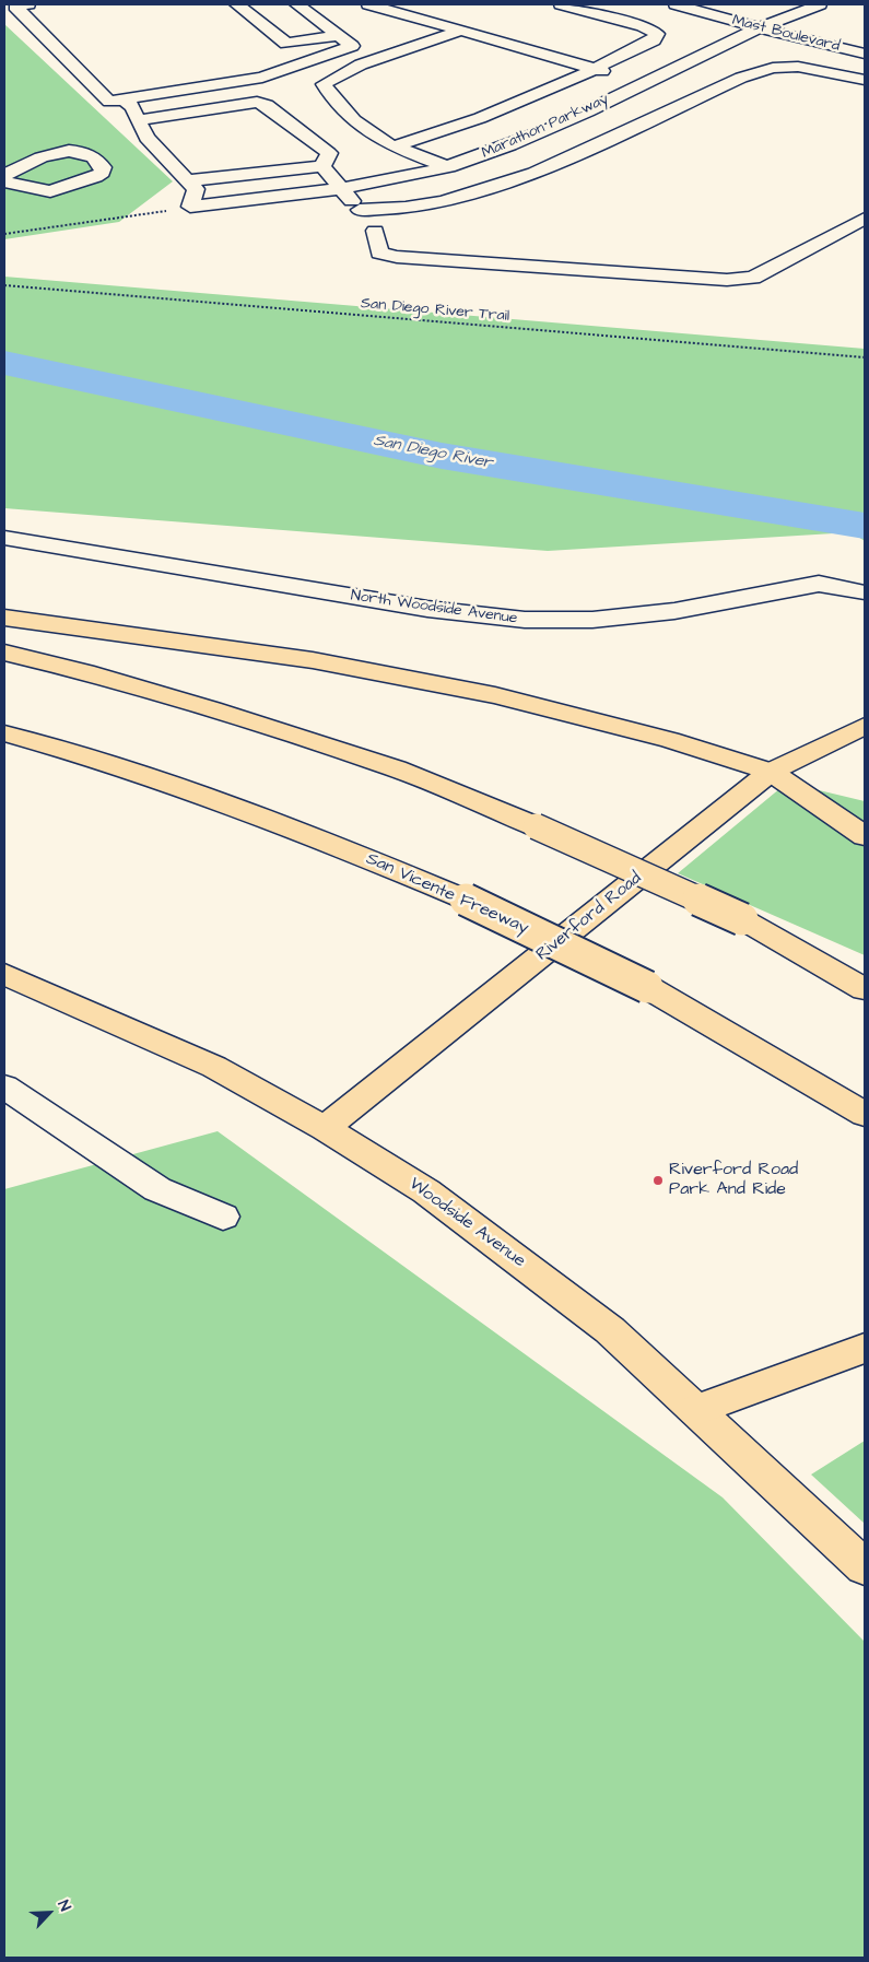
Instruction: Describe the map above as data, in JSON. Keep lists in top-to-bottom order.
{
  "streets": {
    "main road": ["San Vicente Freeway", "Riverford Road", "Woodside Avenue"],
    "street": ["Mast Boulevard", "Marathon Parkway", "North Woodside Avenue"],
    "path": ["San Diego River Trail"]
  },
  "crossings": [
    ["Mast Boulevard", "Marathon Parkway"],
    ["Riverford Road", "Woodside Avenue"]
  ],
  "water": ["San Diego River"],
  "places": ["Riverford Road Park And Ride"],
  "north": "top right"
}
